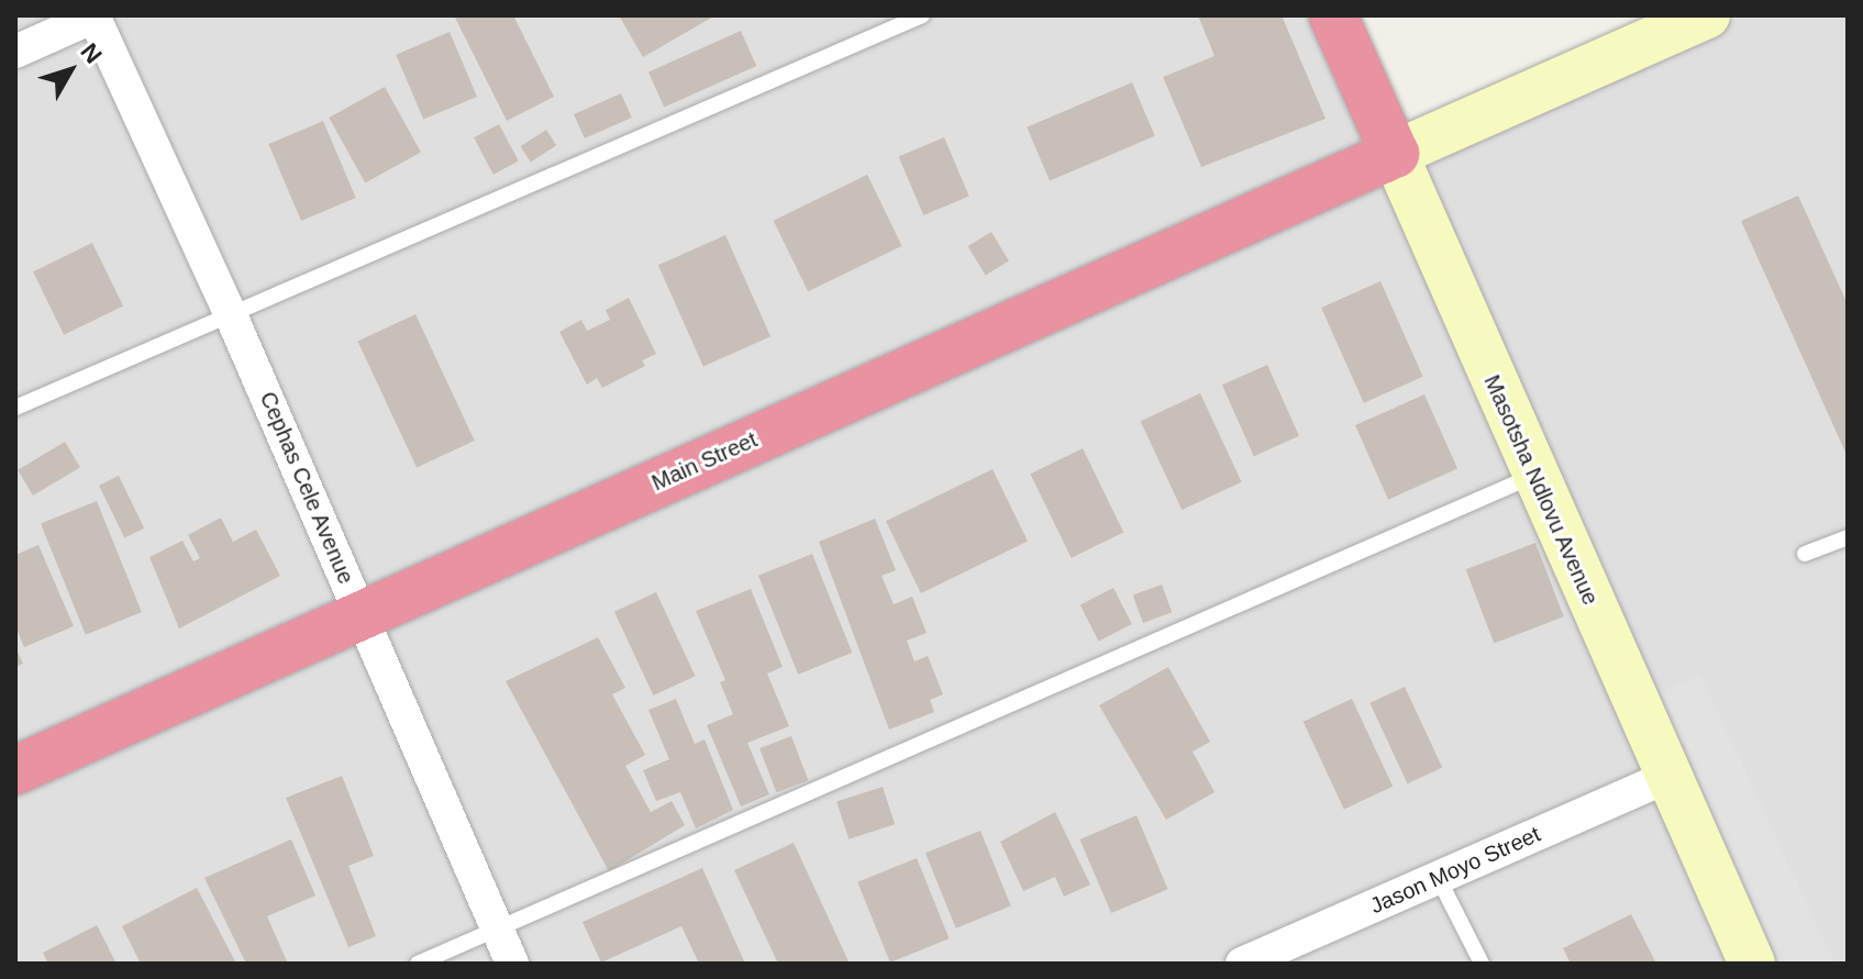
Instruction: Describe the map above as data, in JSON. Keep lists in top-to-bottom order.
{
  "streets": {
    "highway": ["Main Street", "Masotsha Ndlovu Avenue"],
    "street": ["Cephas Cele Avenue", "Jason Moyo Street"]
  },
  "crossings": [
    ["Main Street", "Cephas Cele Avenue"],
    ["Main Street", "Masotsha Ndlovu Avenue"],
    ["Masotsha Ndlovu Avenue", "Jason Moyo Street"]
  ],
  "north": "top right"
}
